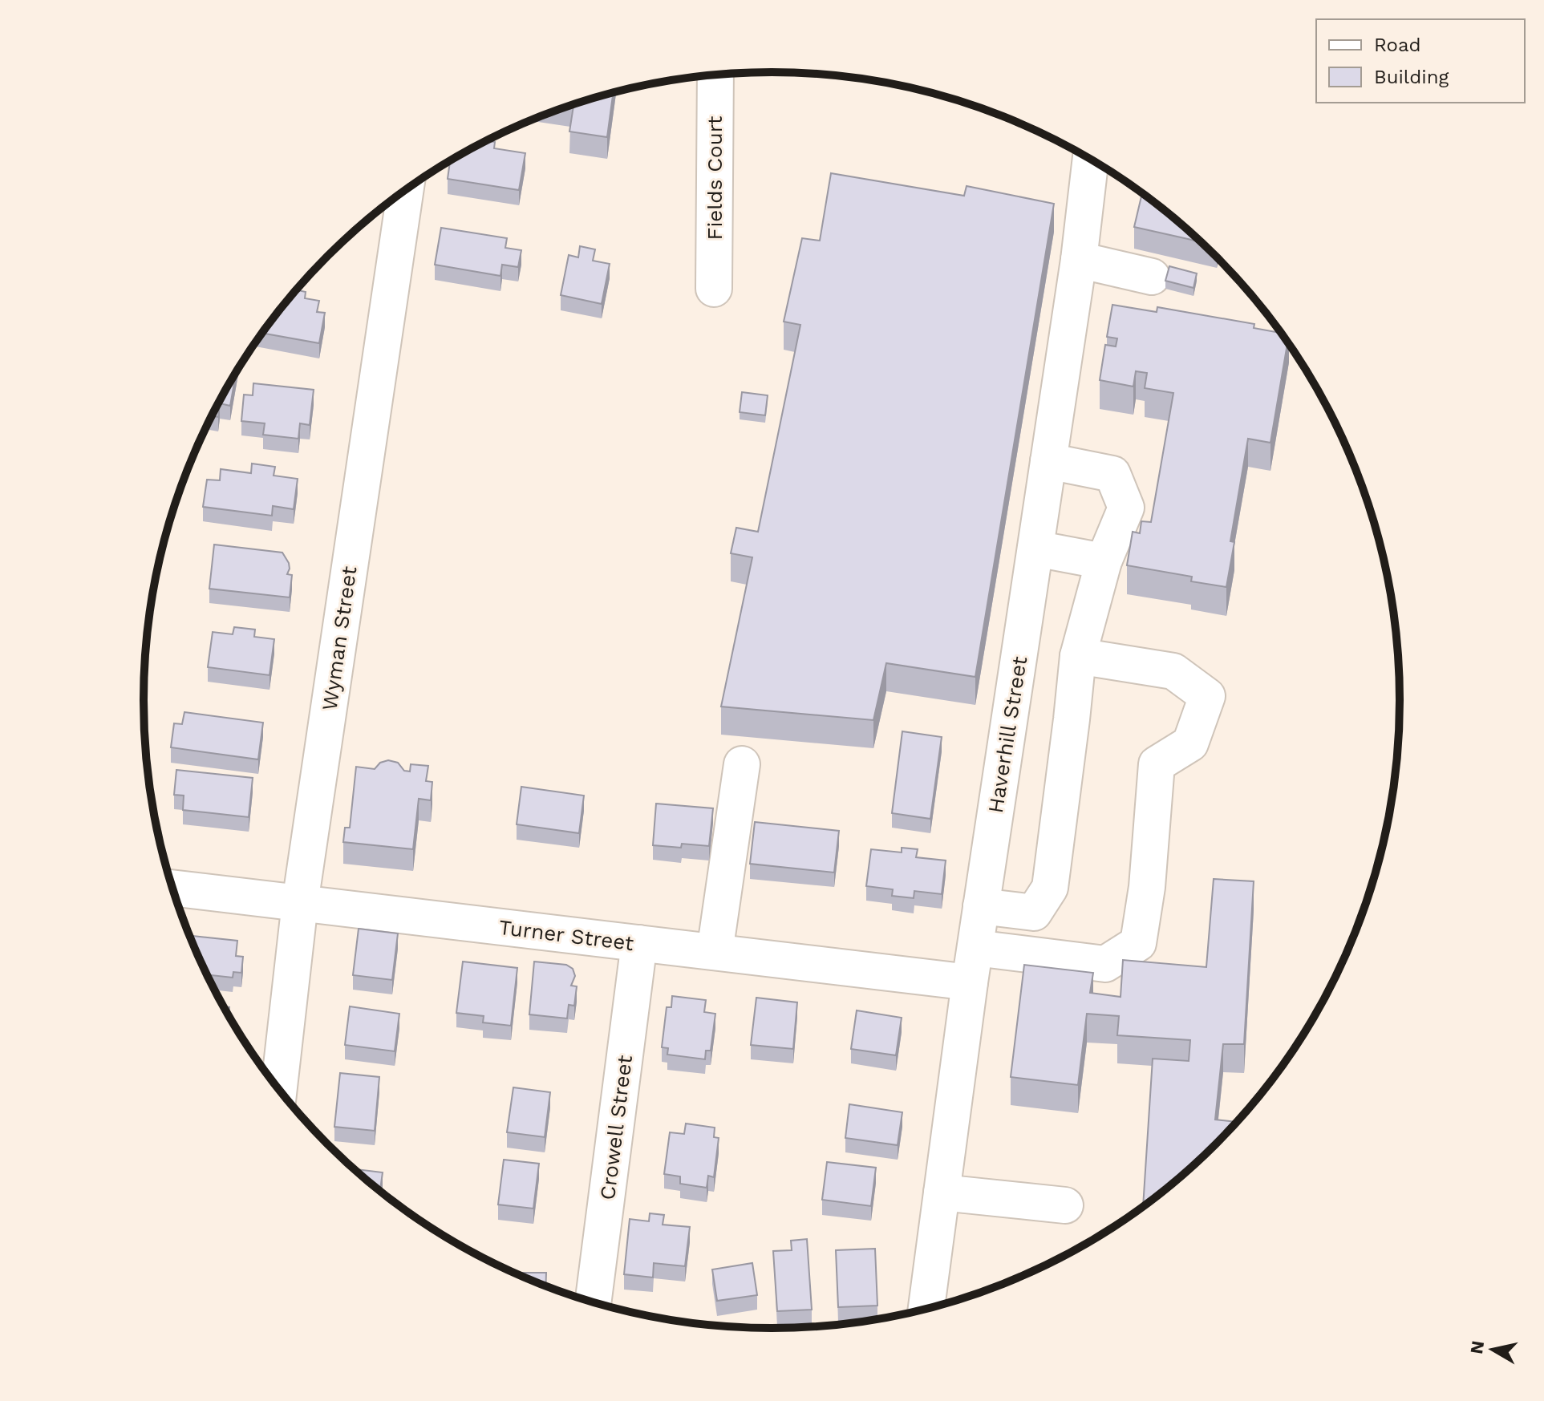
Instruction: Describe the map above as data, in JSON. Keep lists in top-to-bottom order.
{
  "streets": {
    "street": [
      "Fields Court",
      "Wyman Street",
      "Haverhill Street",
      "Turner Street",
      "Crowell Street"
    ]
  },
  "crossings": [
    ["Wyman Street", "Turner Street"],
    ["Haverhill Street", "Turner Street"],
    ["Turner Street", "Crowell Street"]
  ],
  "legend": ["Road", "Building"],
  "north": "left"
}
